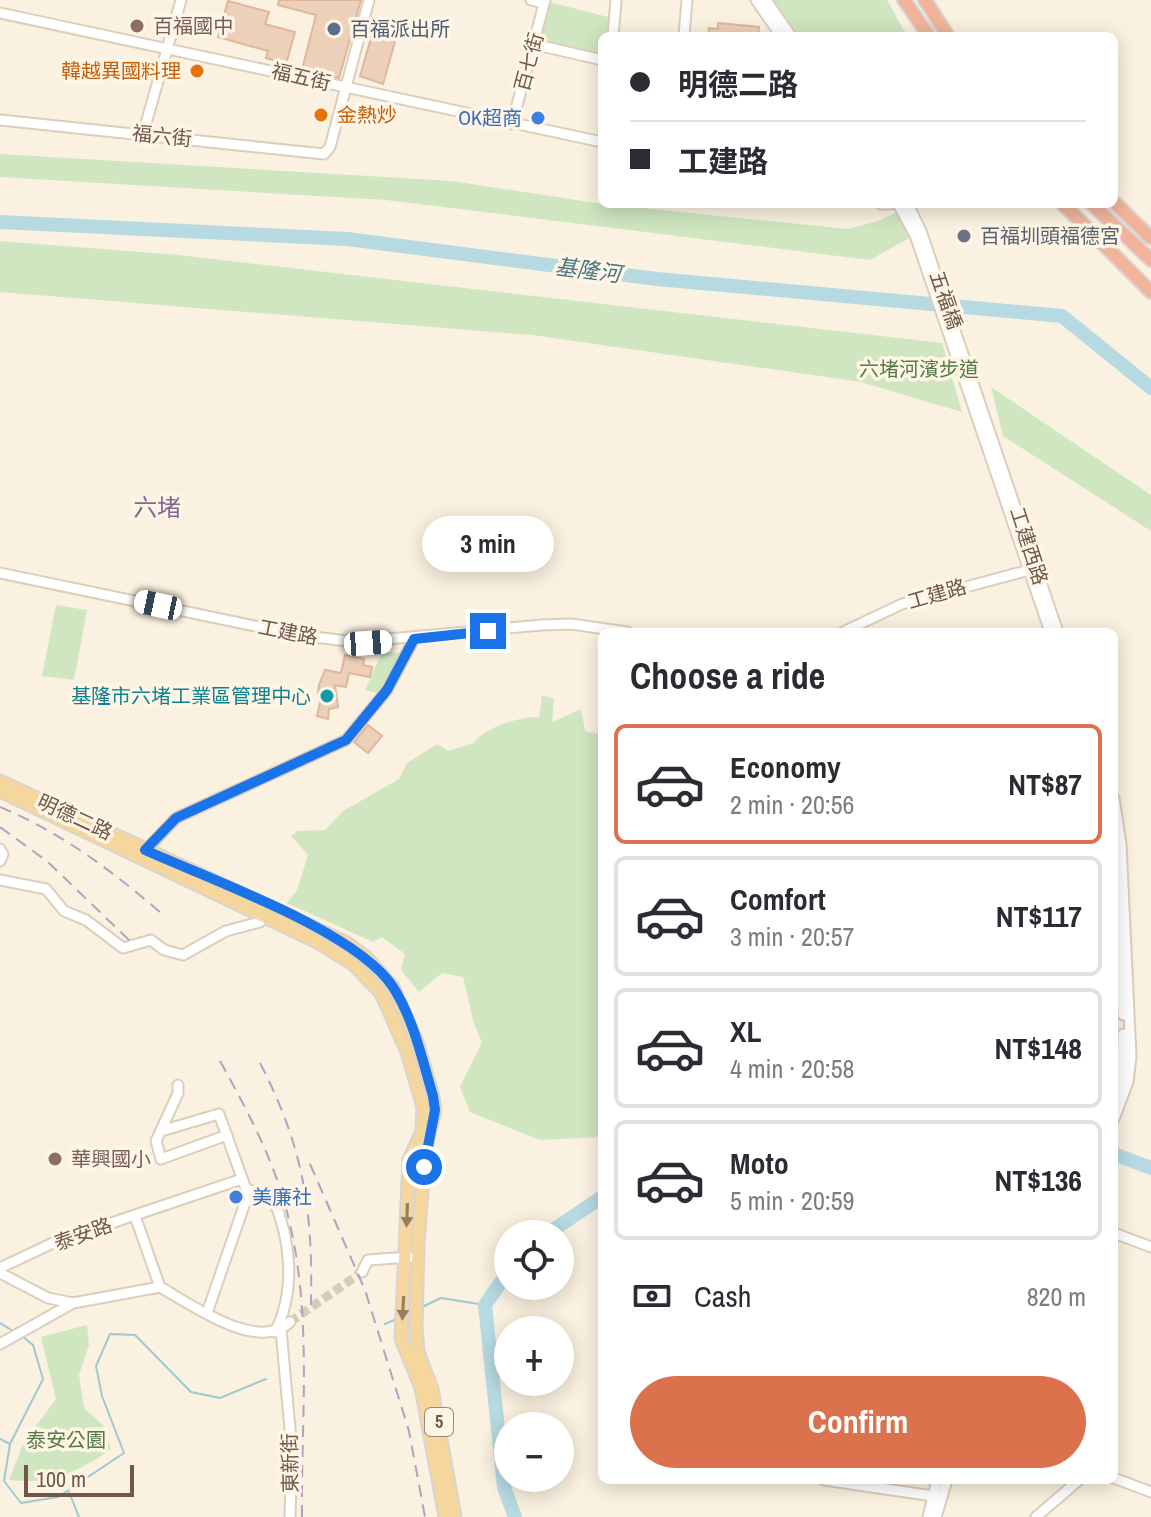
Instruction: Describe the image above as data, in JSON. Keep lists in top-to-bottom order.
{
  "streets": {
    "main road": ["明德二路", "5"],
    "street": [
      "百七街",
      "福五街",
      "福六街",
      "五福橋",
      "工建西路",
      "工建路",
      "泰安路",
      "東新街"
    ]
  },
  "crossings": [
    ["百七街", "福五街"],
    ["福五街", "福六街"],
    ["五福橋", "工建西路"],
    ["工建西路", "工建路"]
  ],
  "districts": ["六堵"],
  "water": ["基隆河"],
  "parks": ["六堵河濱步道", "泰安公園"],
  "places": [
    "百福國中",
    "百福派出所",
    "韓越異國料理",
    "金熱炒",
    "OK超商",
    "百福圳頭福德宮",
    "基隆市六堵工業區管理中心",
    "華興國小",
    "美廉社"
  ],
  "scale_bar": "100 m",
  "page": {
    "banner": ["明德二路", "工建路"],
    "bubble": "3 min",
    "heading": "Choose a ride",
    "list": [
      {
        "name": "Economy",
        "note": "2 min · 20:56",
        "value": "NT$87"
      },
      {
        "name": "Comfort",
        "note": "3 min · 20:57",
        "value": "NT$117"
      },
      {
        "name": "XL",
        "note": "4 min · 20:58",
        "value": "NT$148"
      },
      {
        "name": "Moto",
        "note": "5 min · 20:59",
        "value": "NT$136"
      }
    ],
    "map_buttons": ["+", "−"],
    "pay": ["Cash", "820 m"],
    "buttons": "Confirm",
    "scale": "100 m"
  }
}
